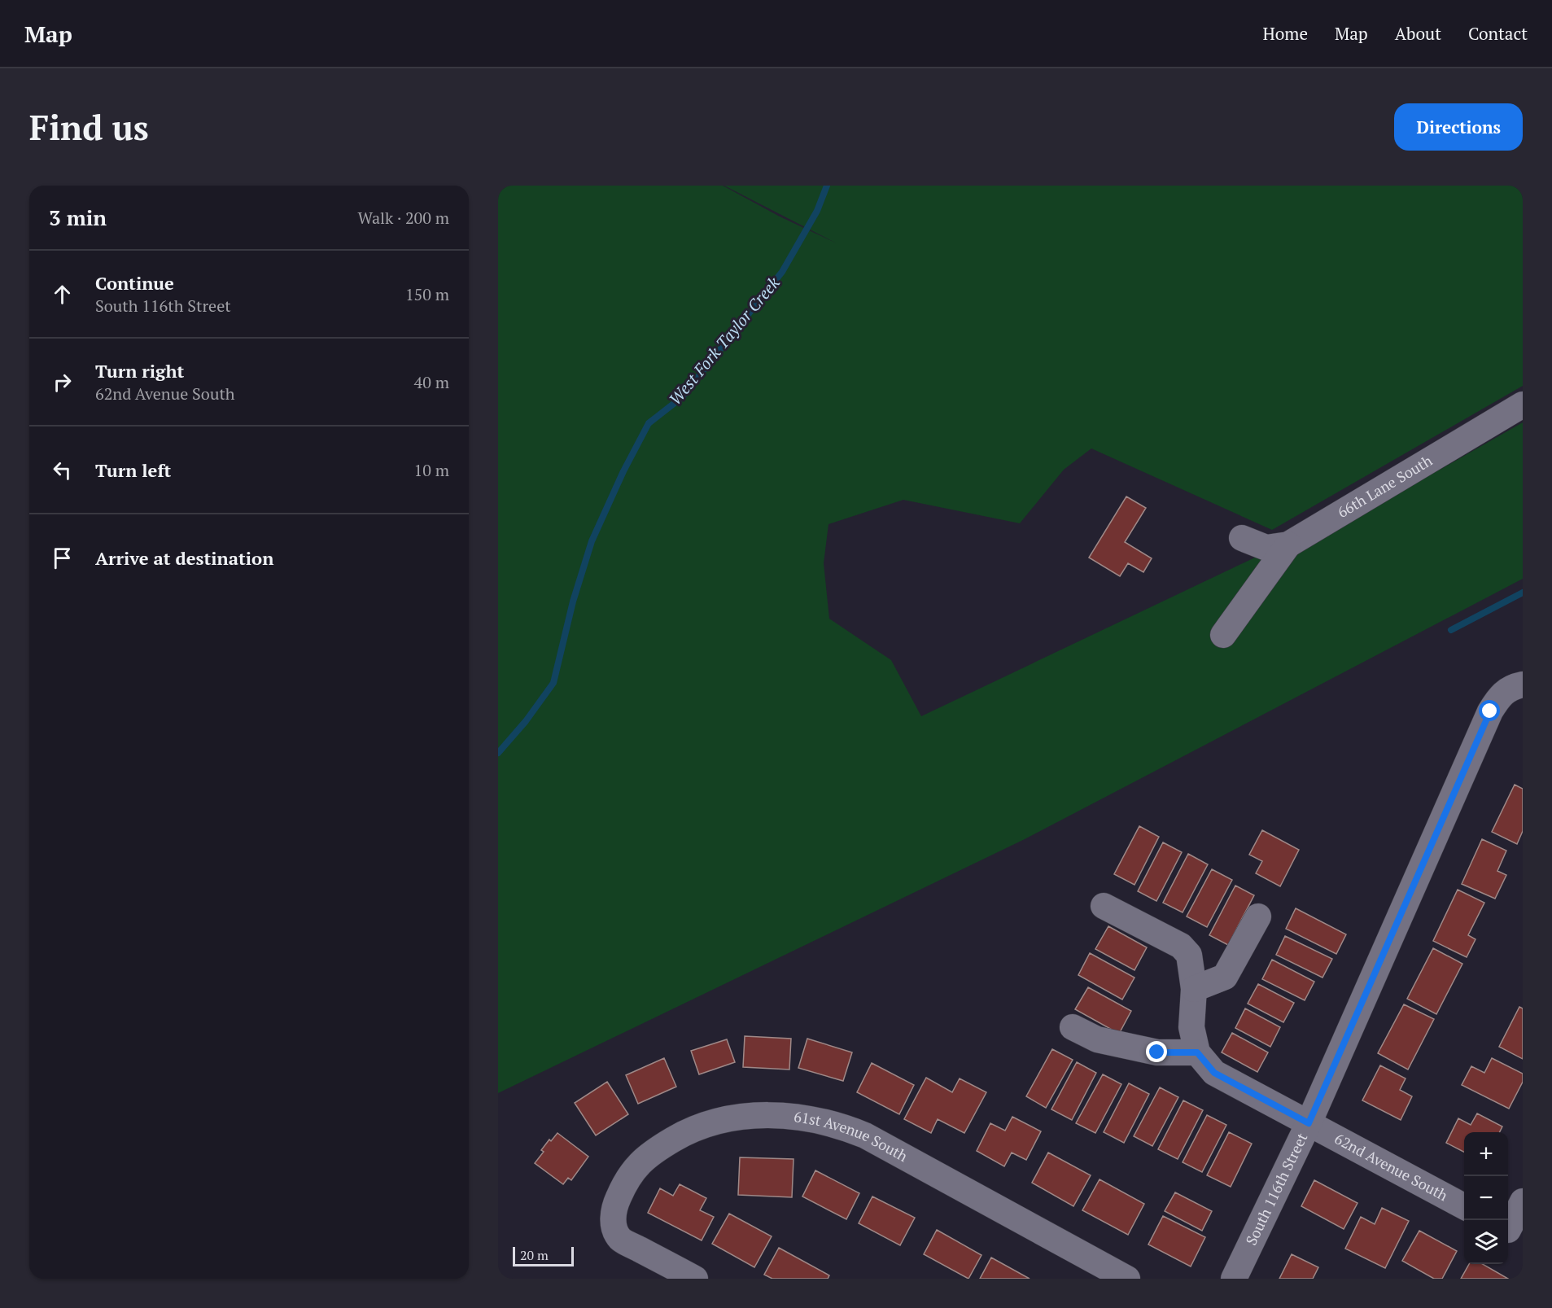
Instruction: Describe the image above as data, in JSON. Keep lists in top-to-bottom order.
{
  "streets": {
    "street": [
      "66th Lane South",
      "61st Avenue South",
      "62nd Avenue South",
      "South 116th Street"
    ]
  },
  "crossings": [
    ["62nd Avenue South", "South 116th Street"]
  ],
  "water": ["West Fork Taylor Creek"],
  "scale_bar": "20 m",
  "page": {
    "header": "Map",
    "nav": [
      "Home",
      "Map",
      "About",
      "Contact"
    ],
    "buttons": "Directions",
    "title": "Find us",
    "heading": ["3 min", "Walk · 200 m"],
    "list": [
      ["Continue", "South 116th Street", "150 m"],
      ["Turn right", "62nd Avenue South", "40 m"],
      ["Turn left", "10 m"],
      "Arrive at destination"
    ],
    "map_buttons": ["+", "−"],
    "scale": "20 m"
  }
}
